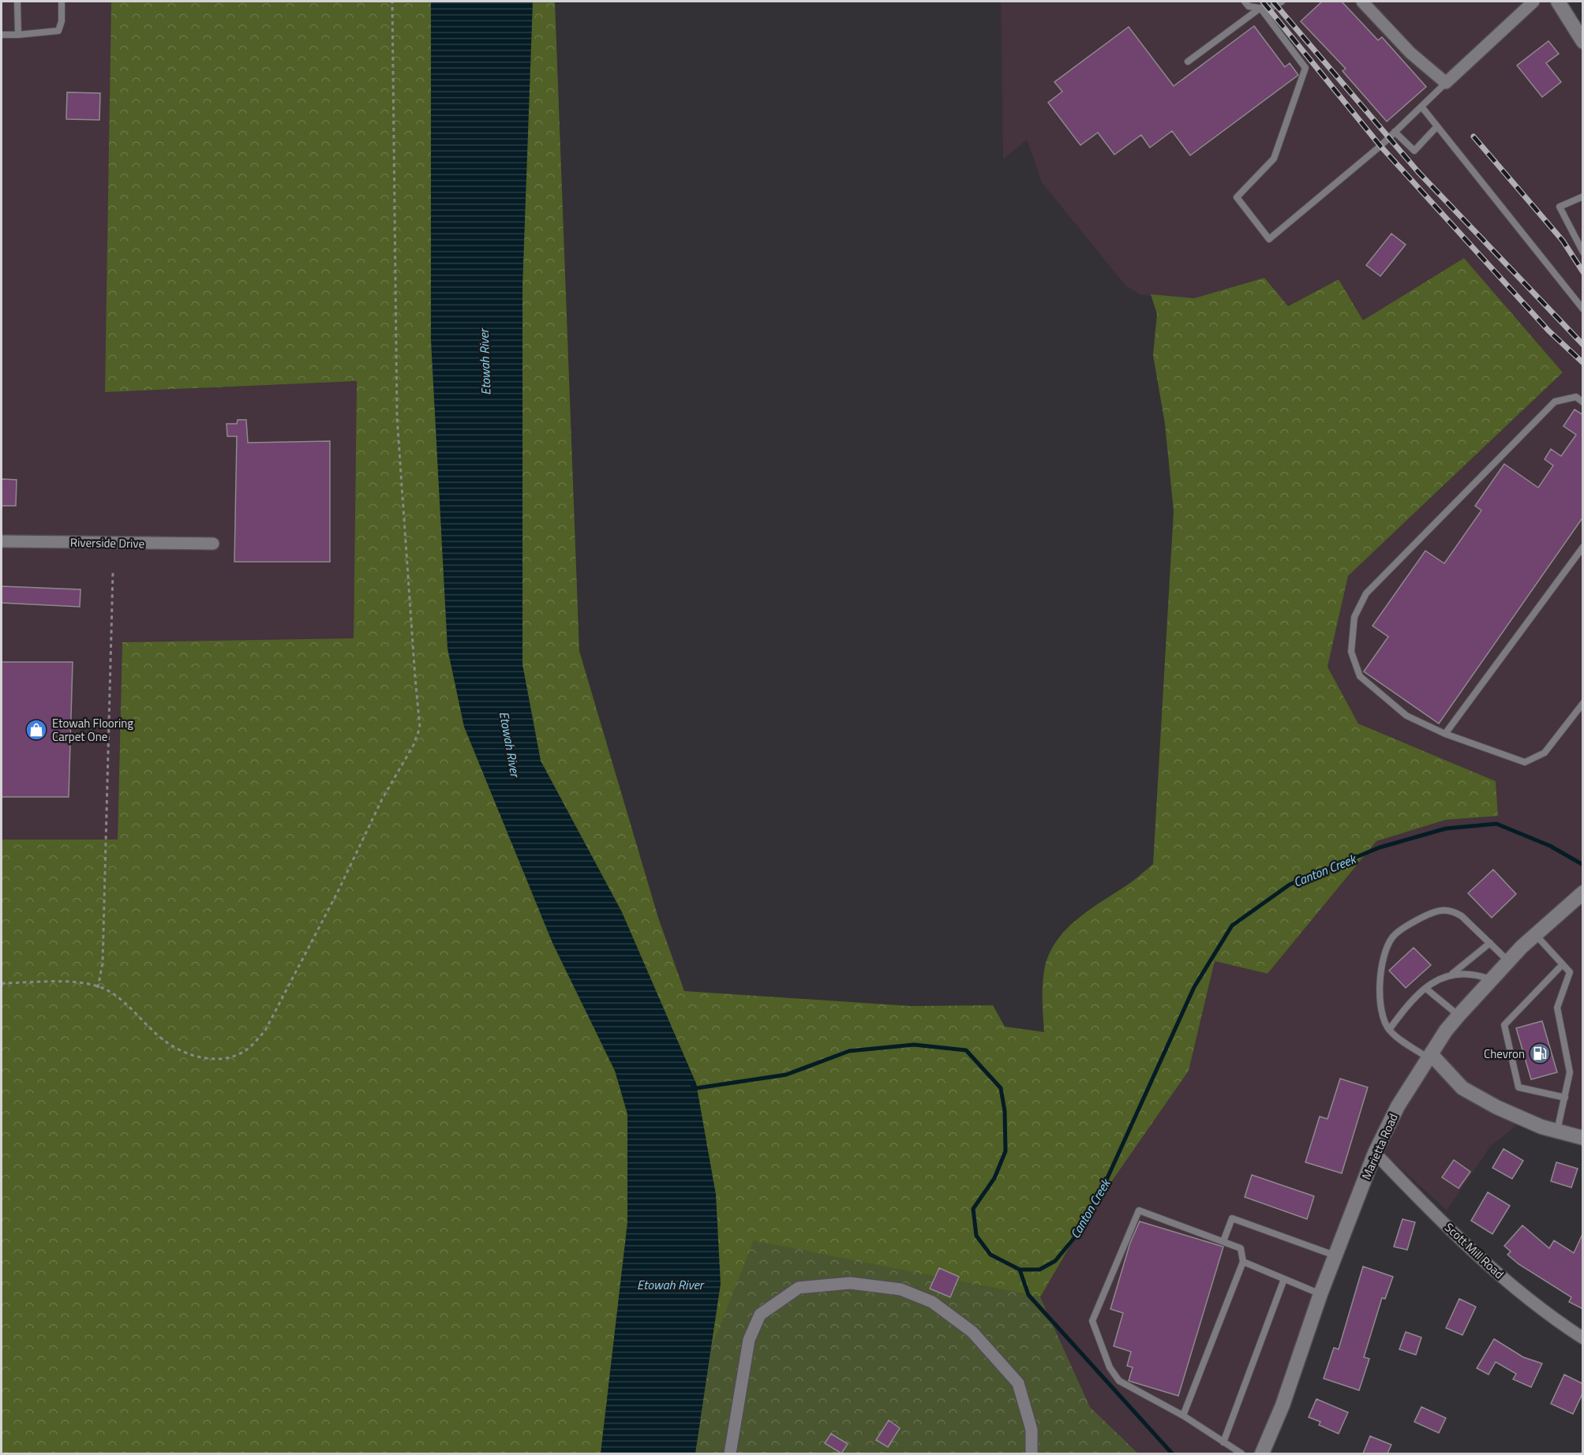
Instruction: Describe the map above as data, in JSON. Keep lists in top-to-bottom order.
{
  "streets": {
    "street": ["Riverside Drive", "Marietta Road", "Scott Mill Road"]
  },
  "crossings": [
    ["Marietta Road", "Scott Mill Road"]
  ],
  "water": ["Etowah River", "Canton Creek"],
  "places": {
    "shop": ["Etowah Flooring Carpet One"],
    "fuel station": ["Chevron"]
  }
}
